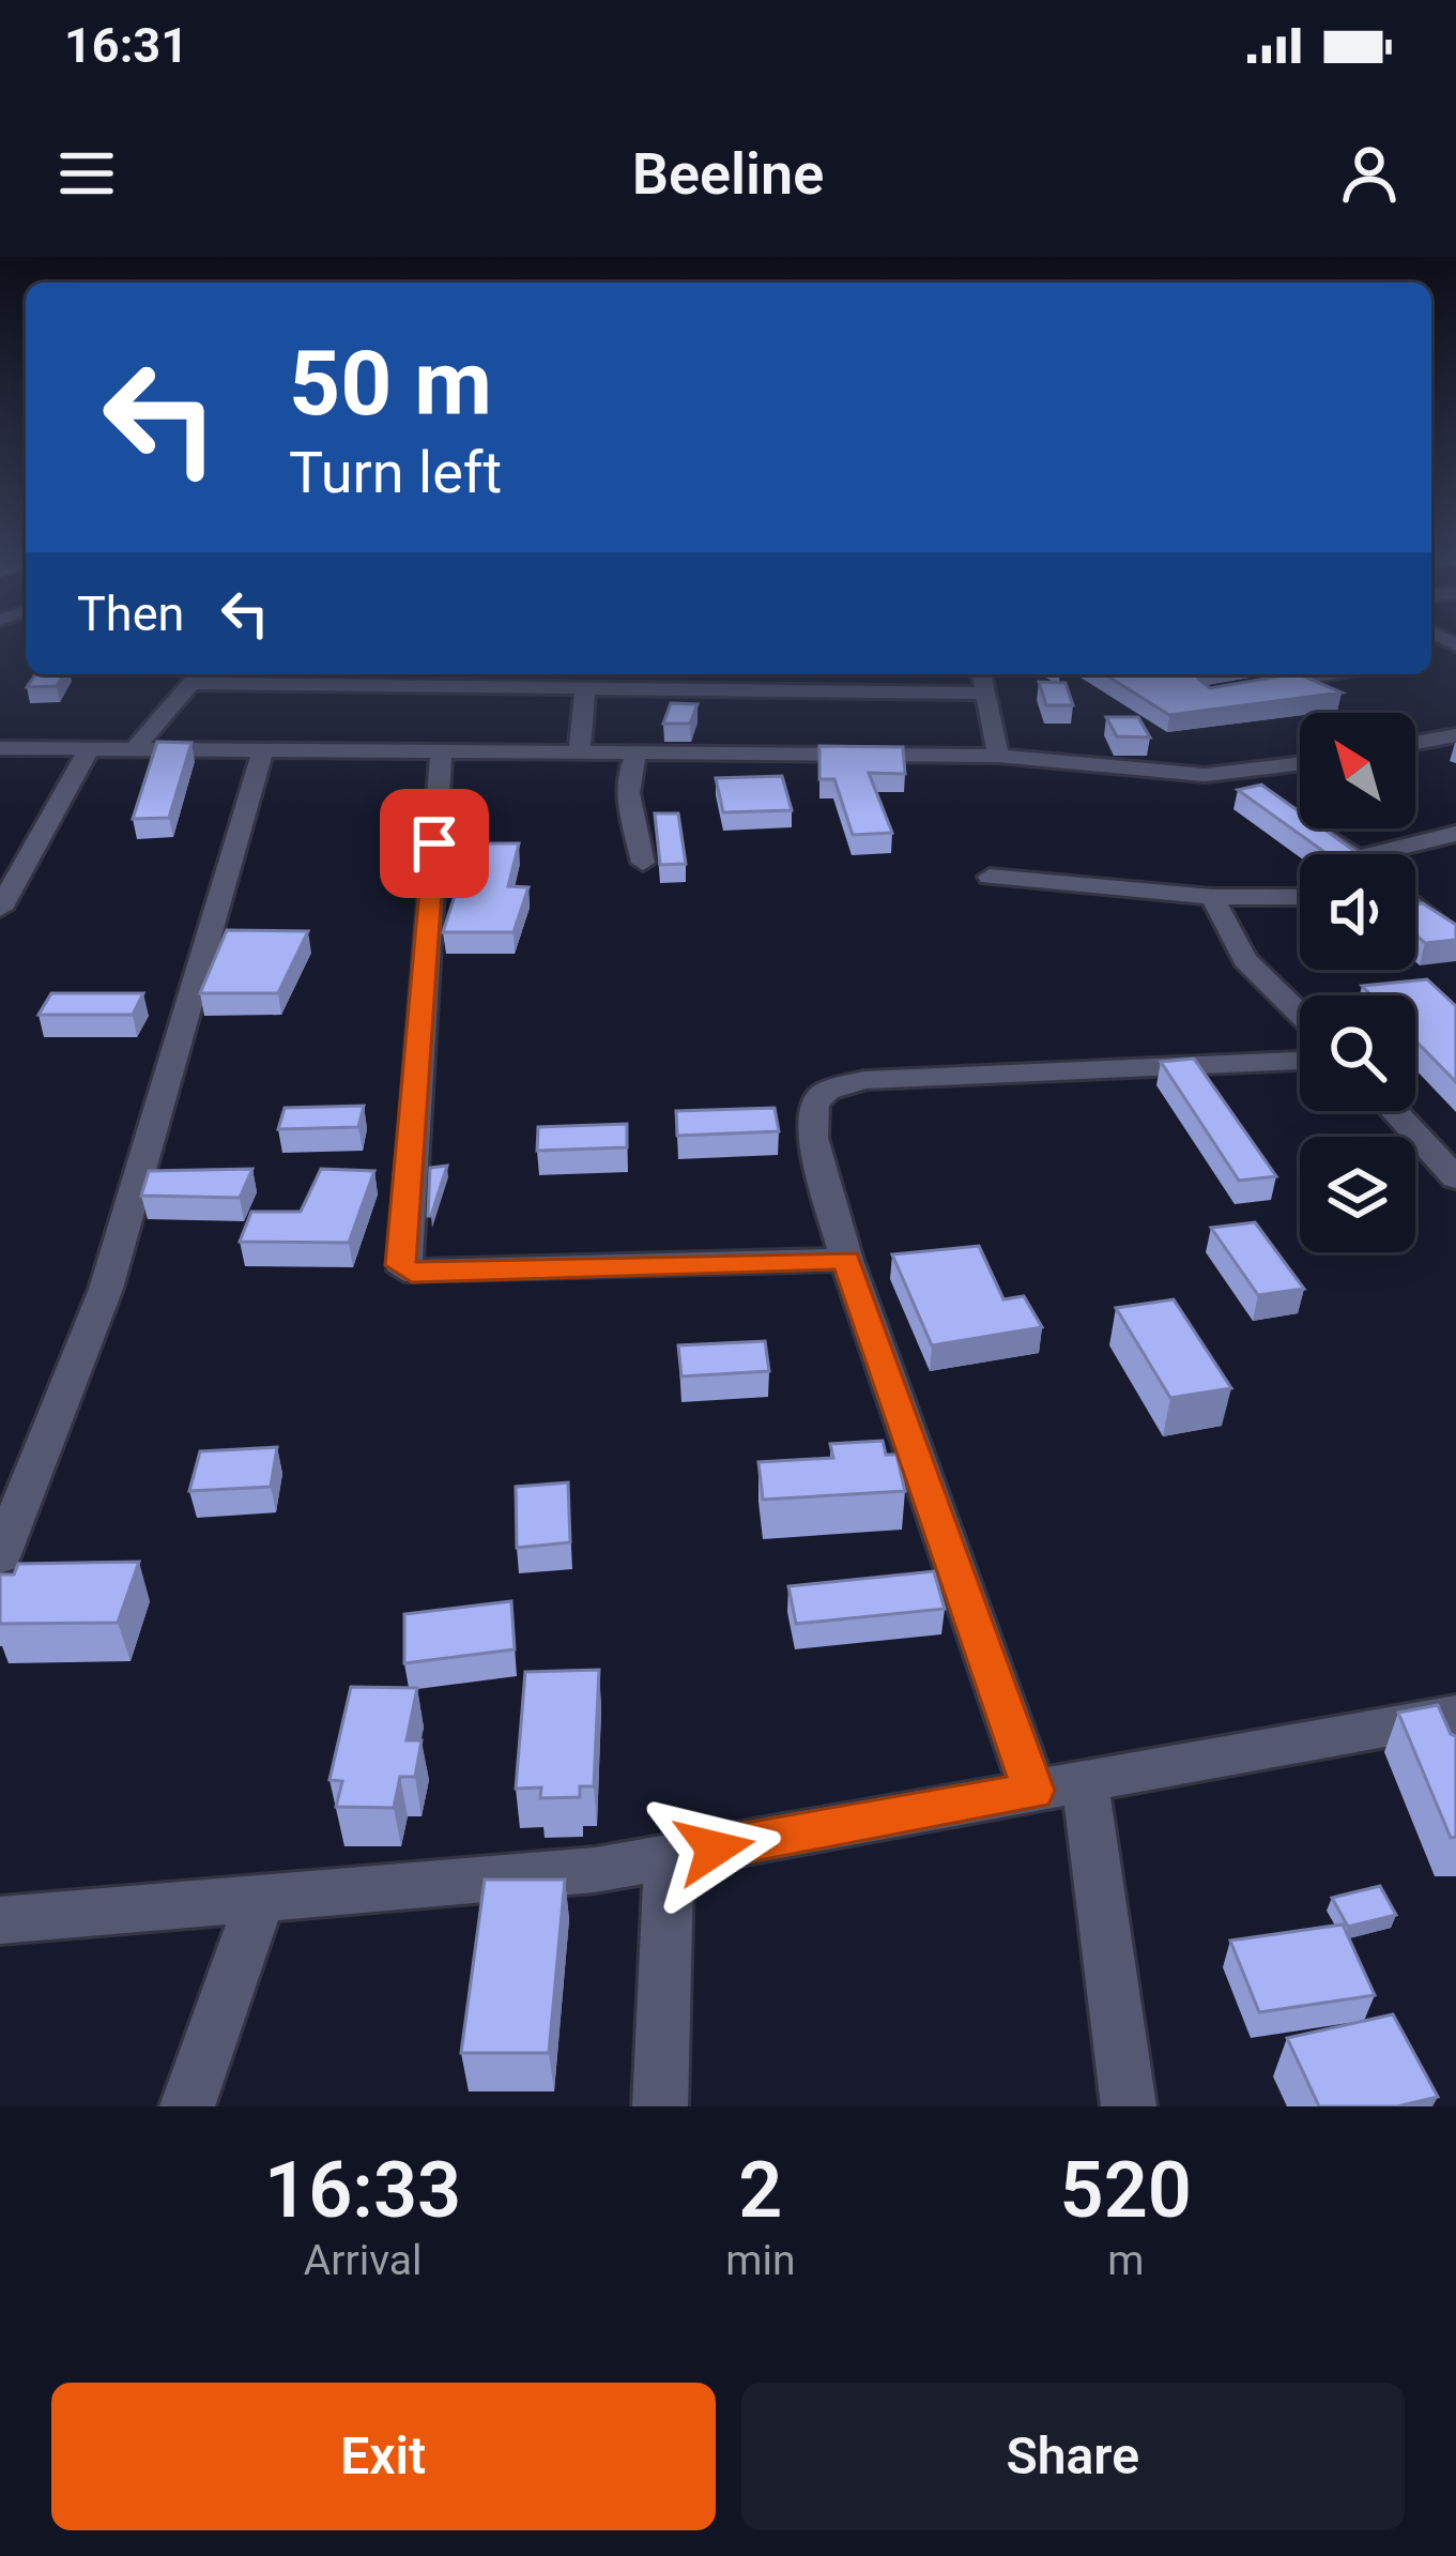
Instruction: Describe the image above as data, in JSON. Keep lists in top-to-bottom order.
{
  "north": "top left",
  "page": {
    "status": "16:31",
    "header": "Beeline",
    "turn": ["50 m", "Turn left"],
    "then": "Then",
    "eta": [
      "16:33",
      "Arrival",
      "2",
      "min",
      "520",
      "m"
    ],
    "buttons": ["Exit", "Share"]
  }
}
